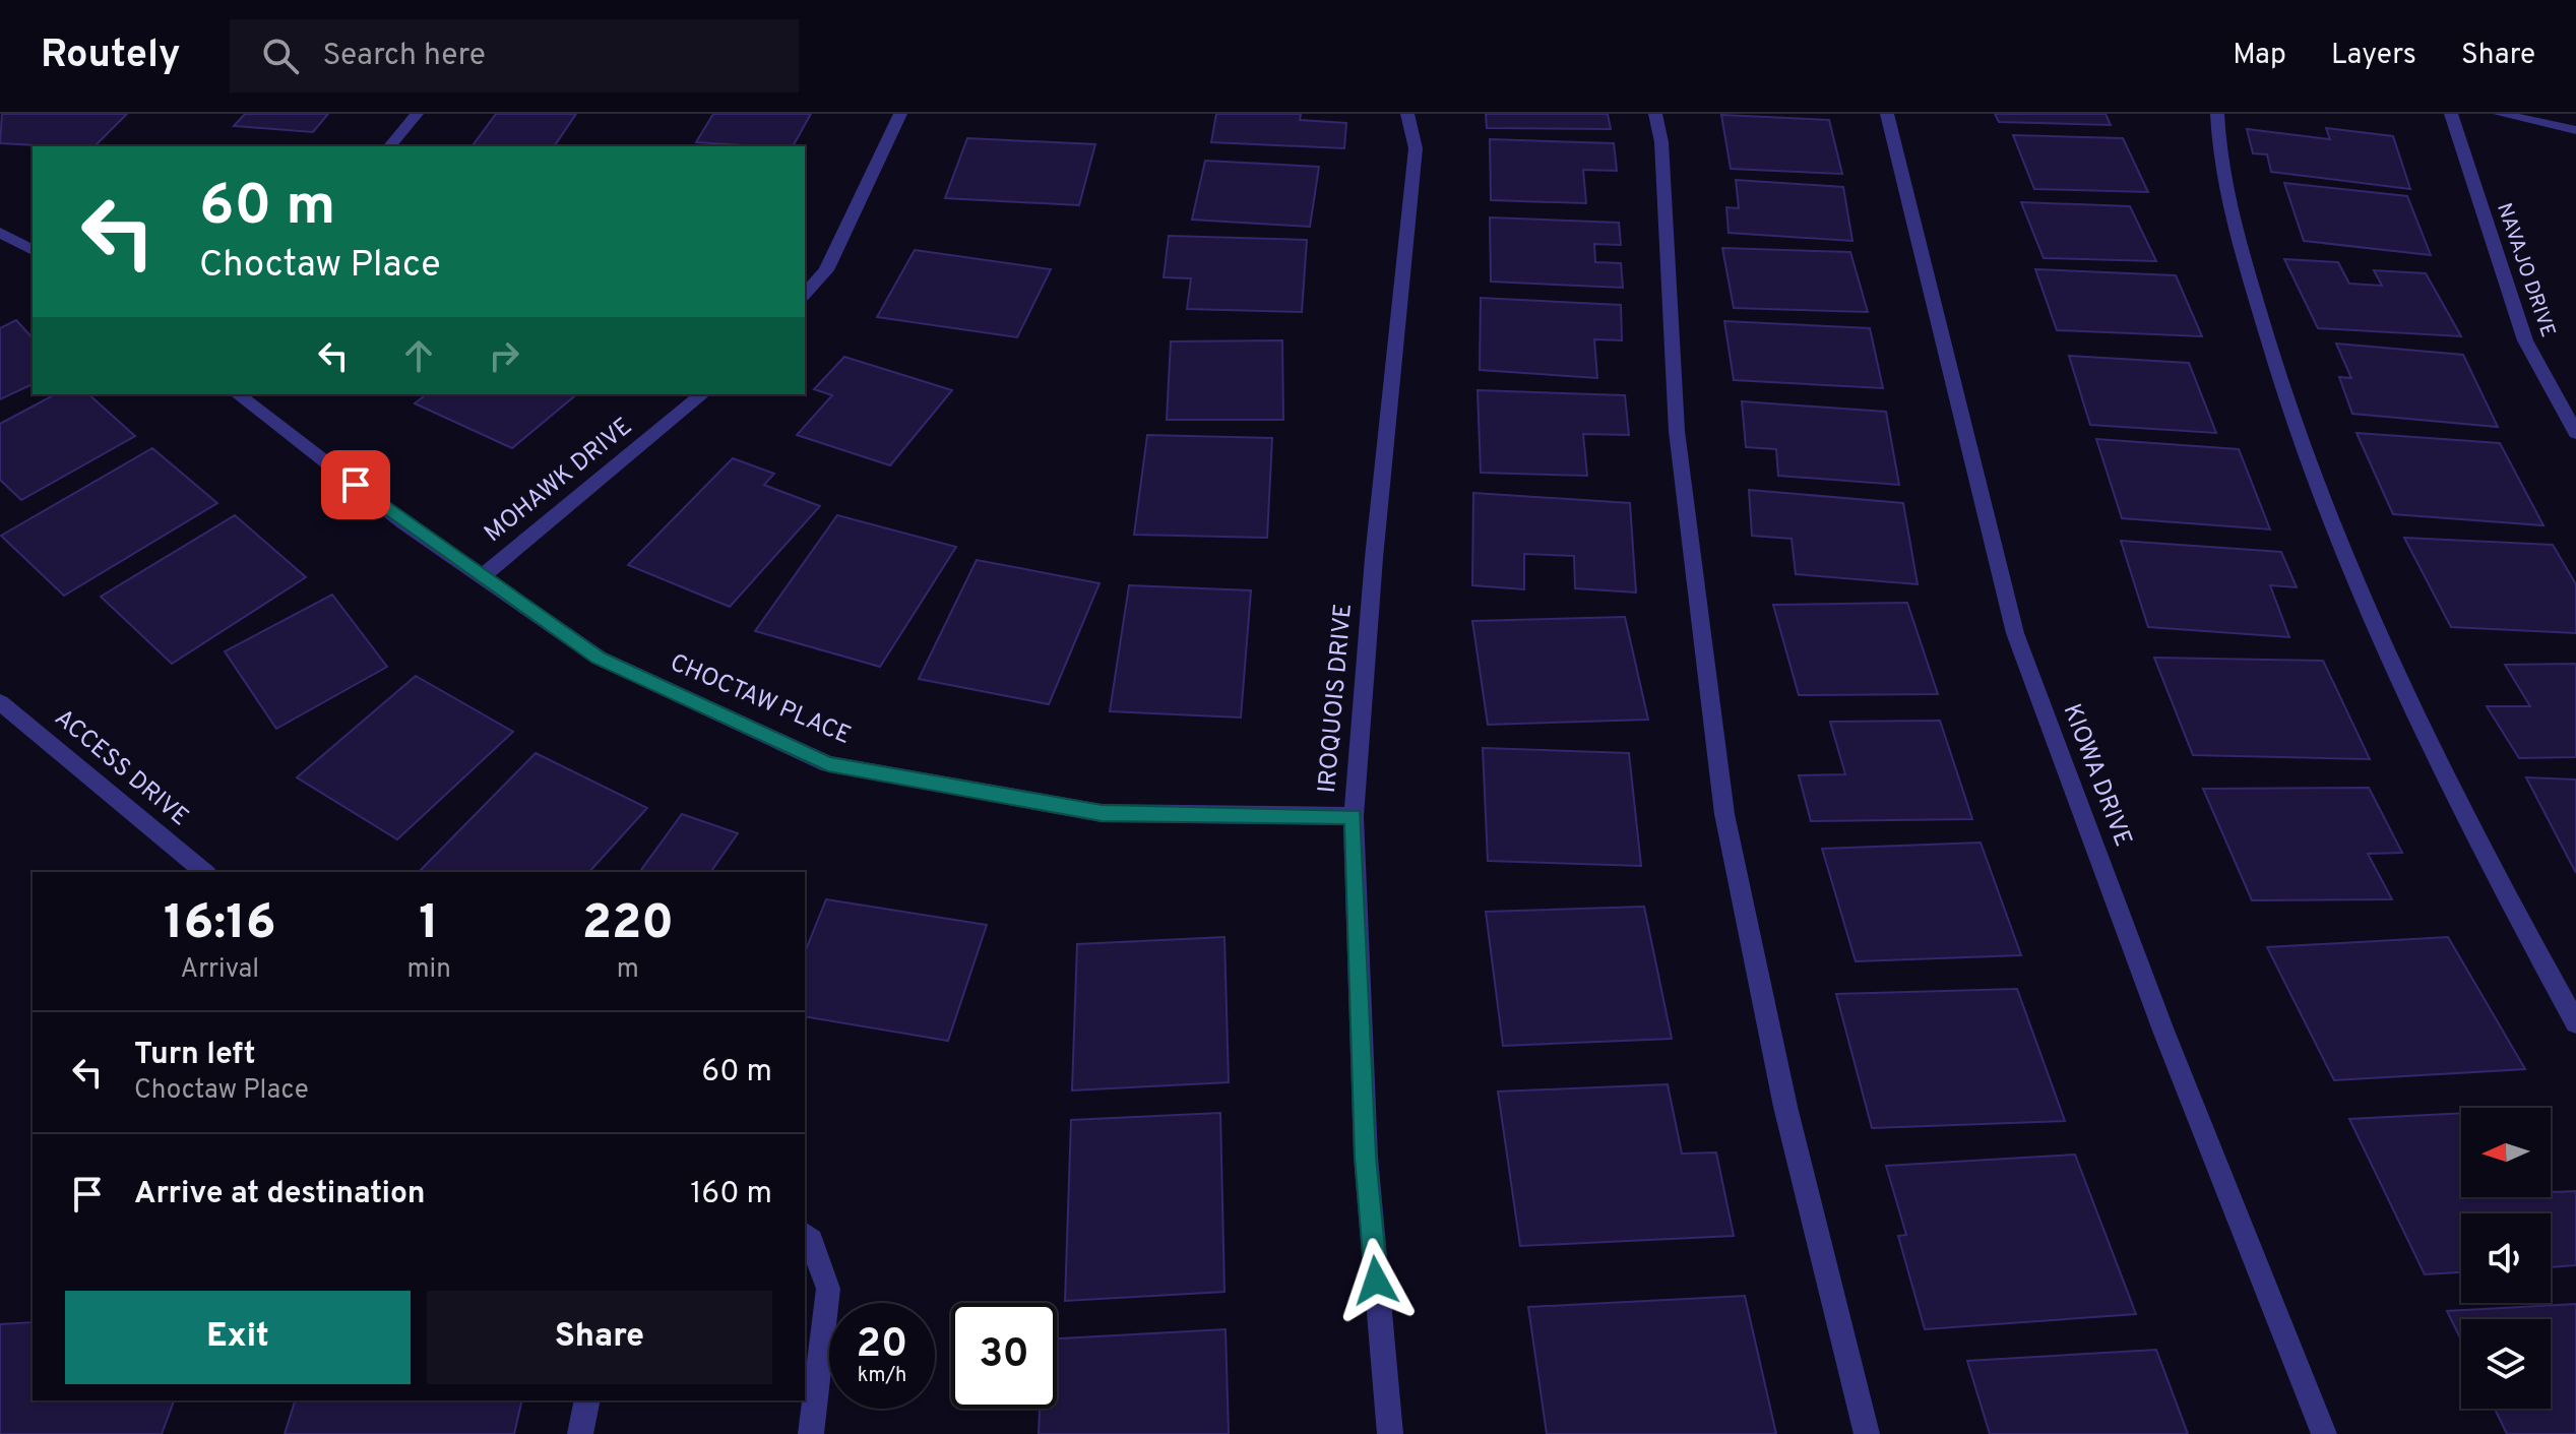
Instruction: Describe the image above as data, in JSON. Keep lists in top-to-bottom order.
{
  "streets": {
    "street": [
      "NAVAJO DRIVE",
      "MOHAWK DRIVE",
      "IROQUOIS DRIVE",
      "CHOCTAW PLACE",
      "ACCESS DRIVE",
      "KIOWA DRIVE"
    ]
  },
  "crossings": [
    ["MOHAWK DRIVE", "CHOCTAW PLACE"],
    ["IROQUOIS DRIVE", "CHOCTAW PLACE"]
  ],
  "north": "left",
  "page": {
    "header": "Routely",
    "search": "Search here",
    "nav": ["Map", "Layers", "Share"],
    "turn": ["60 m", "Choctaw Place"],
    "eta": [
      "16:16",
      "Arrival",
      "1",
      "min",
      "220",
      "m"
    ],
    "list": [
      {
        "name": "Turn left",
        "note": "Choctaw Place",
        "value": "60 m"
      },
      {
        "name": "Arrive at destination",
        "value": "160 m"
      }
    ],
    "buttons": ["Exit", "Share"],
    "speed": "20 km/h",
    "limit": "30"
  }
}
